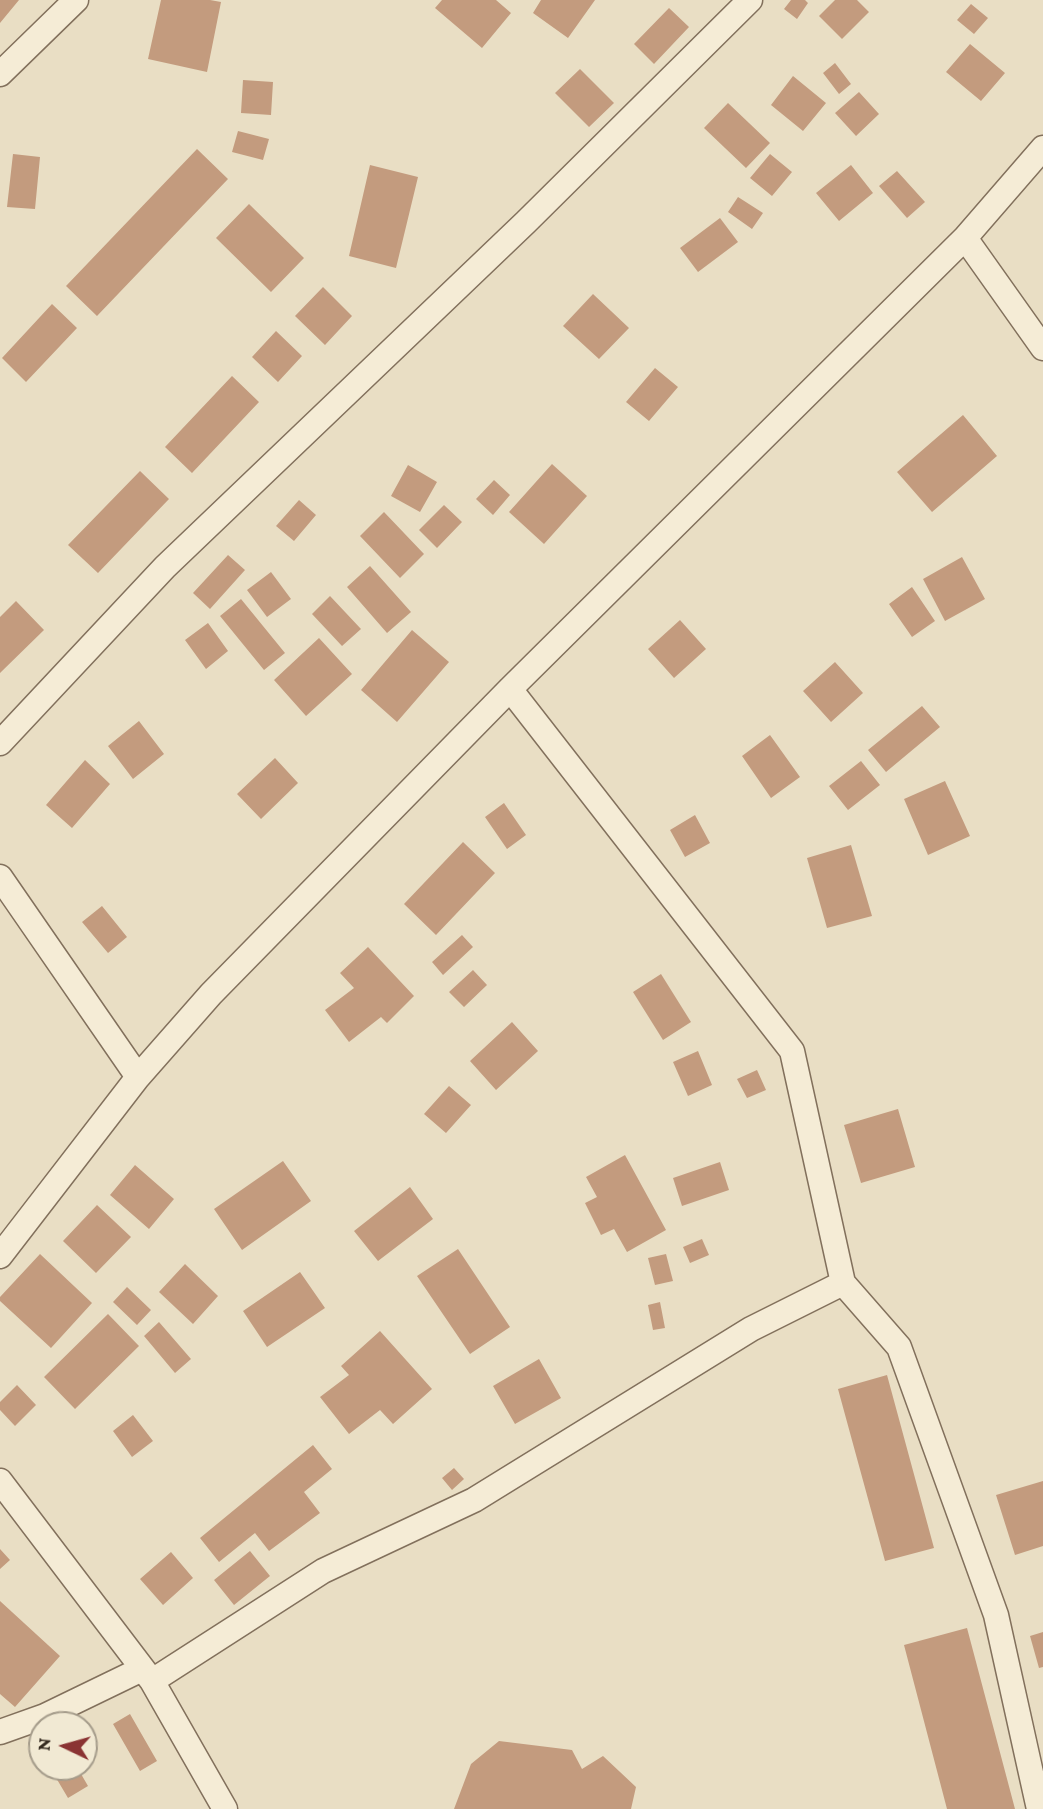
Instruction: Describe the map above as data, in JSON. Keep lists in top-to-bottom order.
{
  "north": "left"
}
